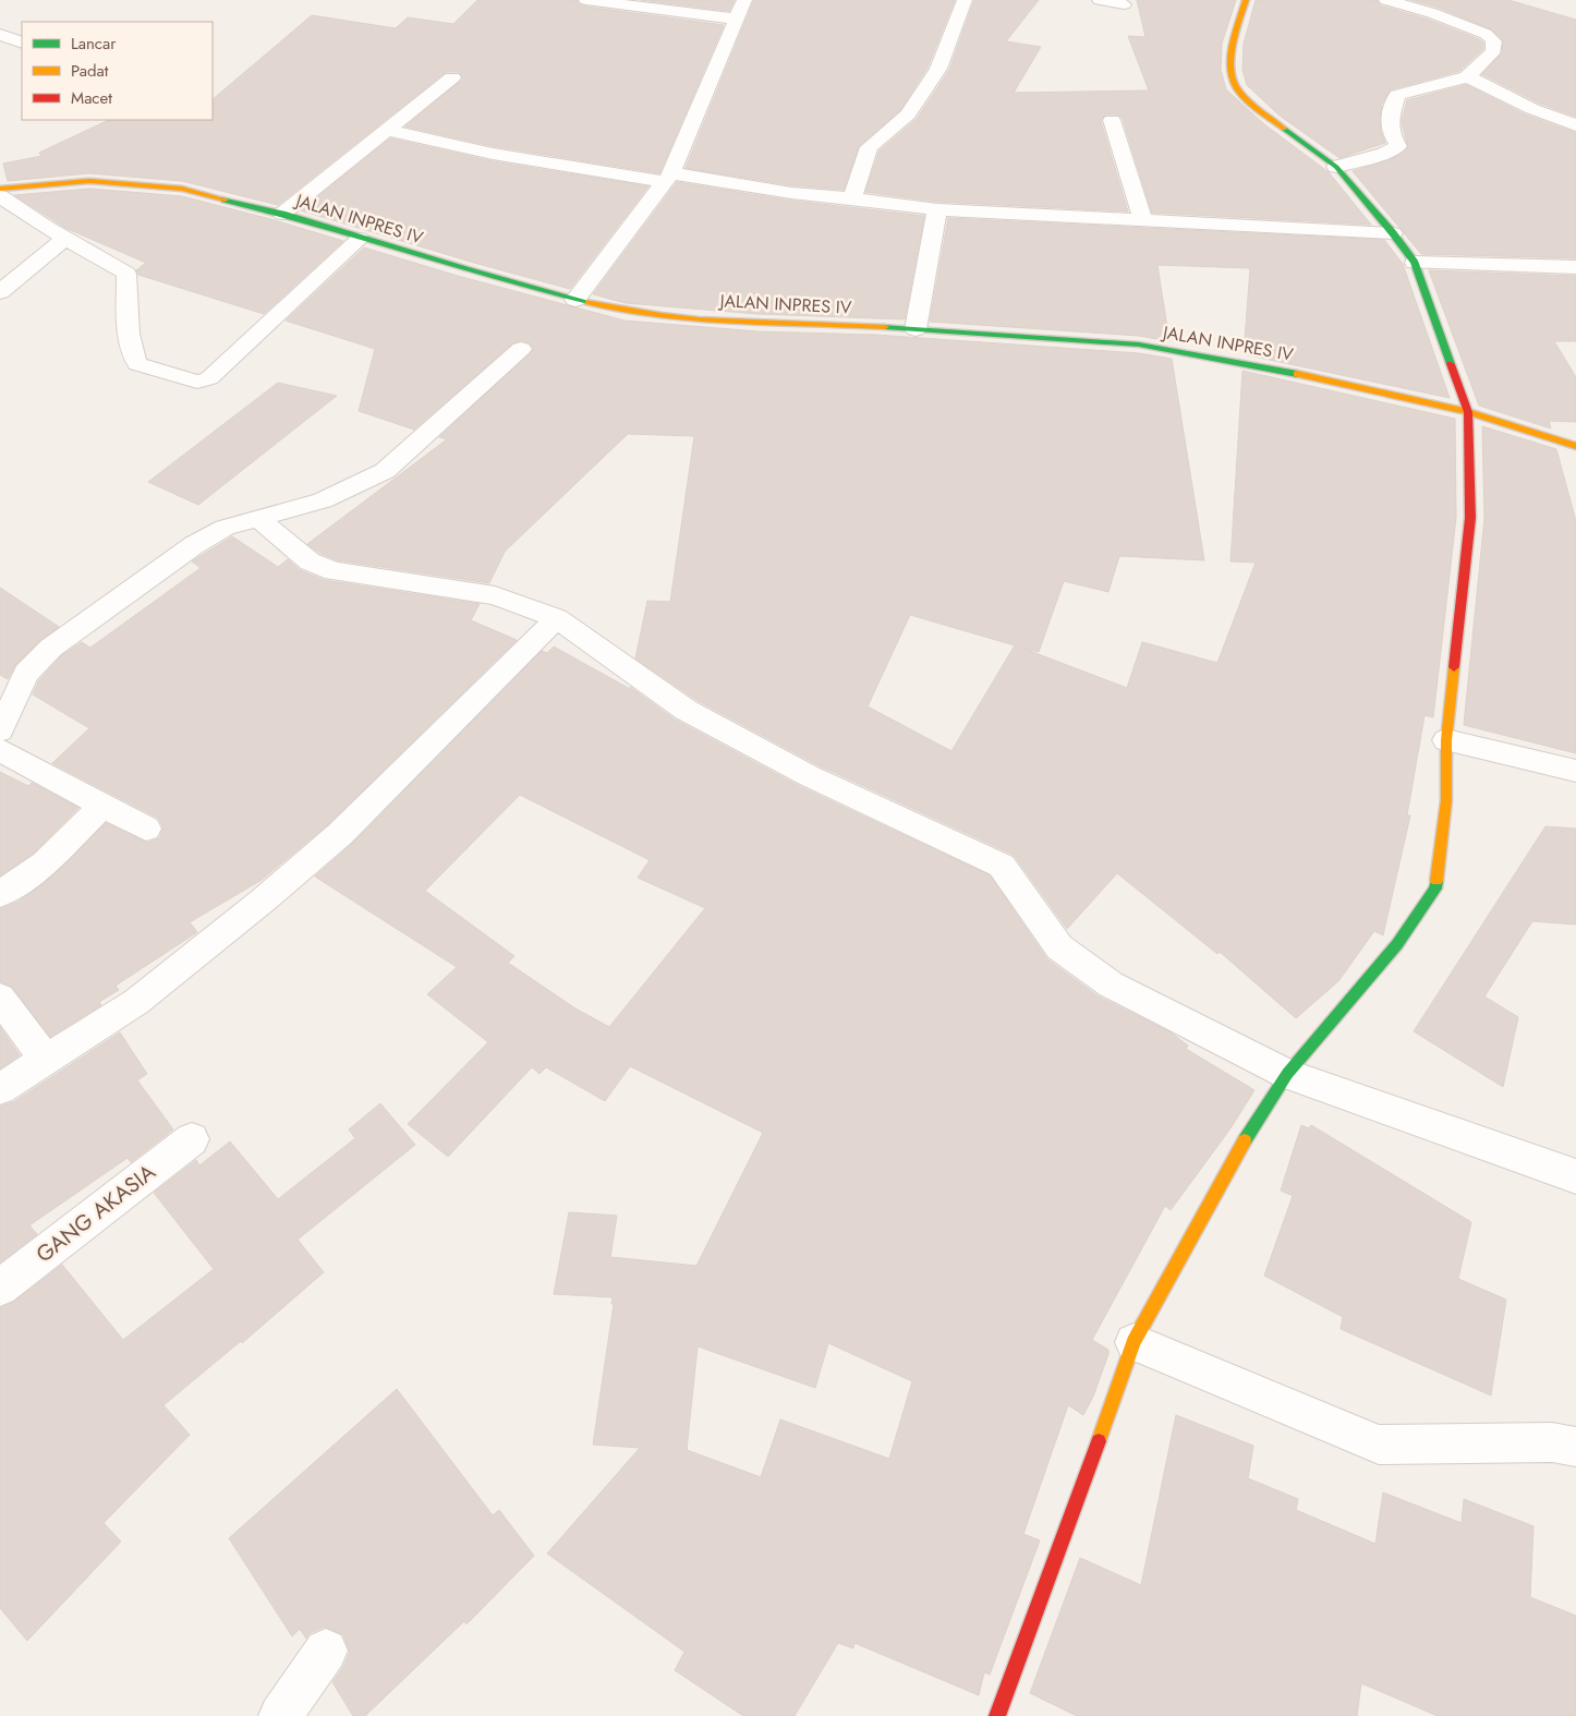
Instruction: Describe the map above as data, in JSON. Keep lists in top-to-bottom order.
{
  "streets": {
    "street": ["JALAN INPRES IV", "GANG AKASIA"]
  },
  "legend": ["Lancar", "Padat", "Macet"]
}
